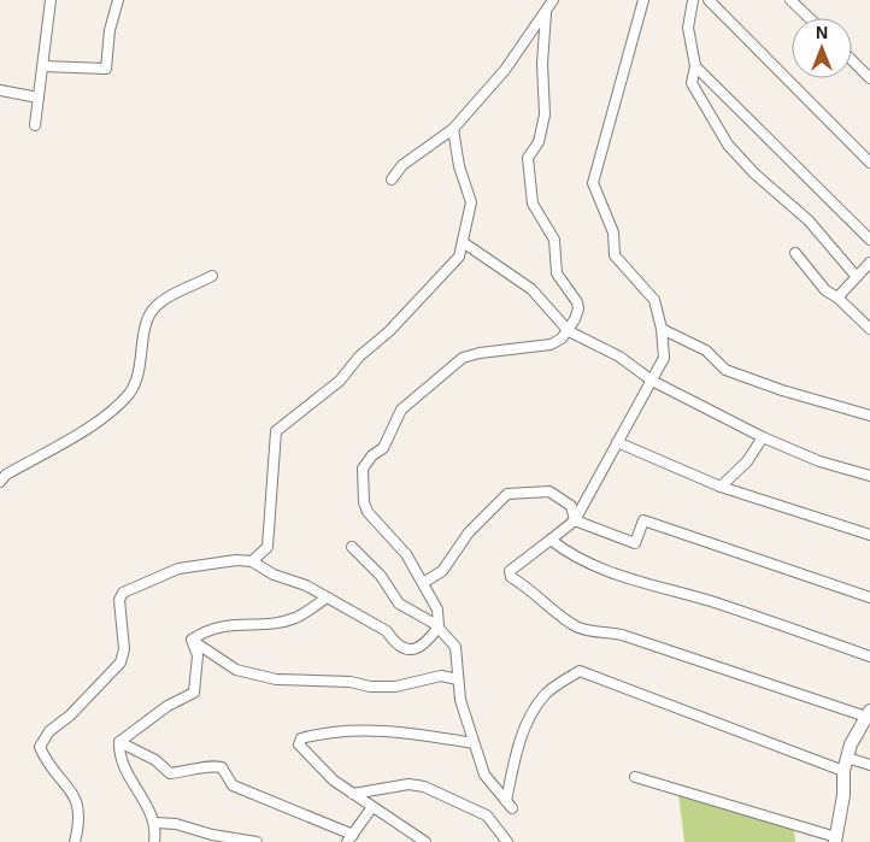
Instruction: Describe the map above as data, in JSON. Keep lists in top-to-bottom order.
{
  "north": "top"
}
